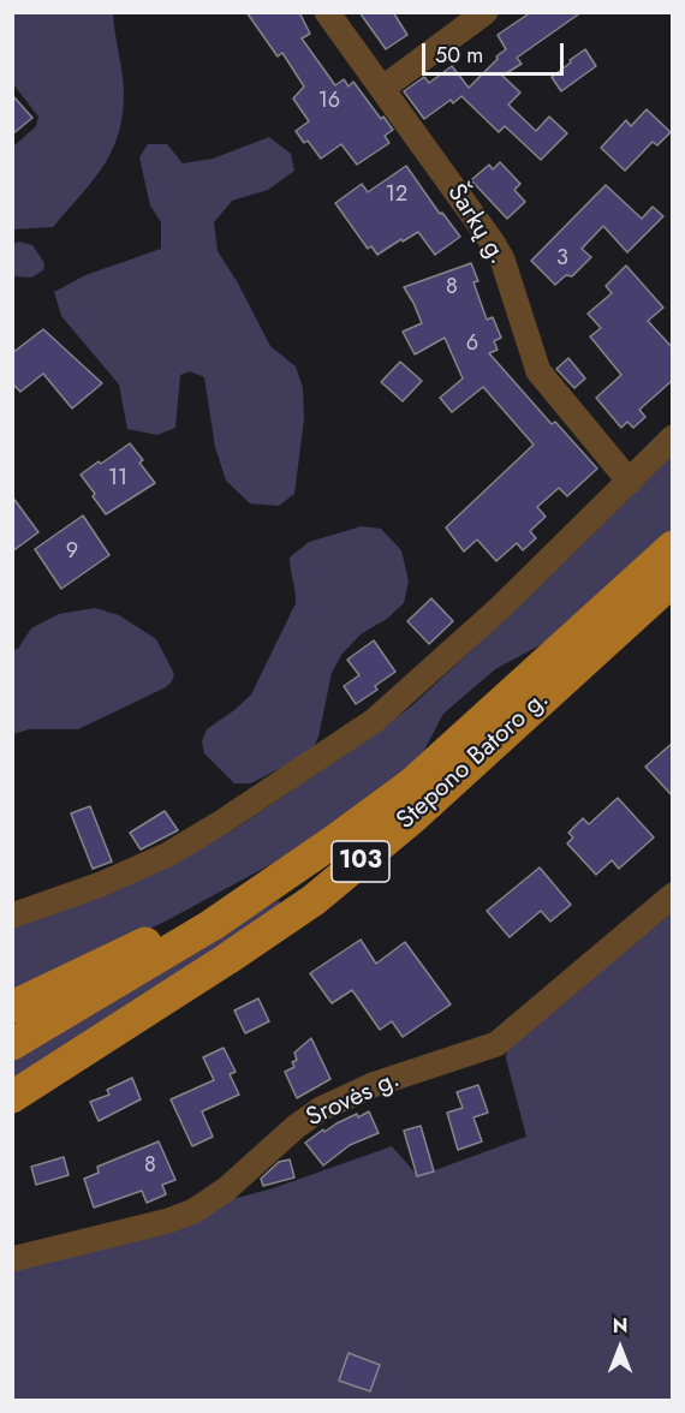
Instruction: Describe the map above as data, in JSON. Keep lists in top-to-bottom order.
{
  "streets": {
    "main road": ["Stepono Batoro g.", "103"],
    "street": ["Šarkų g.", "Srovės g."]
  },
  "crossings": [
    ["Stepono Batoro g.", "103"]
  ],
  "house_numbers": [
    "16",
    "12",
    "3",
    "8",
    "6",
    "11",
    "9",
    "8"
  ],
  "scale_bar": "50 m",
  "north": "top"
}
